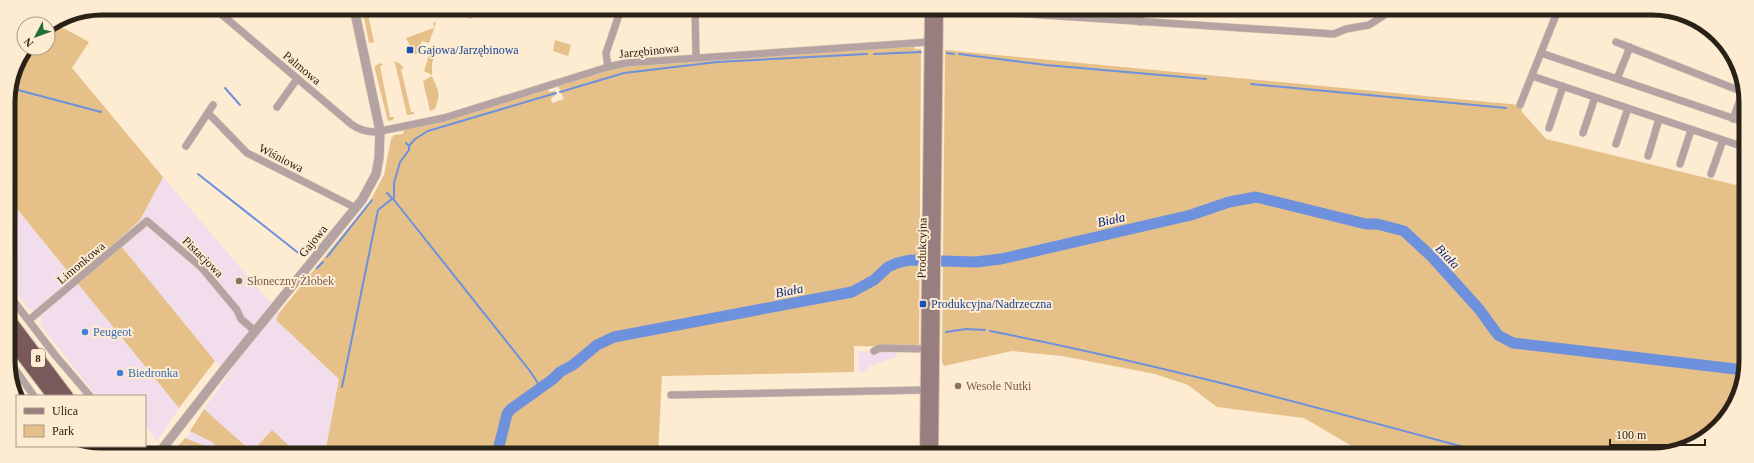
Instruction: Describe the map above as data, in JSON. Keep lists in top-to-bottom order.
{
  "streets": {
    "highway": ["8"],
    "main road": ["Produkcyjna"],
    "street": [
      "Jarzębinowa",
      "Palmowa",
      "Wiśniowa",
      "Gajowa",
      "Pistacjowa",
      "Limonkowa"
    ]
  },
  "crossings": [
    ["Jarzębinowa", "Palmowa"],
    ["Jarzębinowa", "Gajowa"],
    ["Jarzębinowa", "Produkcyjna"],
    ["Palmowa", "Gajowa"],
    ["Wiśniowa", "Gajowa"],
    ["Gajowa", "Pistacjowa"],
    ["Pistacjowa", "Limonkowa"]
  ],
  "water": ["Biała"],
  "places": {
    "transit": ["Gajowa/Jarzębinowa", "Produkcyjna/Nadrzeczna"],
    "other": [
      "Słoneczny Żłobek",
      "Peugeot",
      "Biedronka",
      "Wesołe Nutki"
    ]
  },
  "legend": ["Ulica", "Park"],
  "scale_bar": "100 m",
  "north": "bottom left"
}
